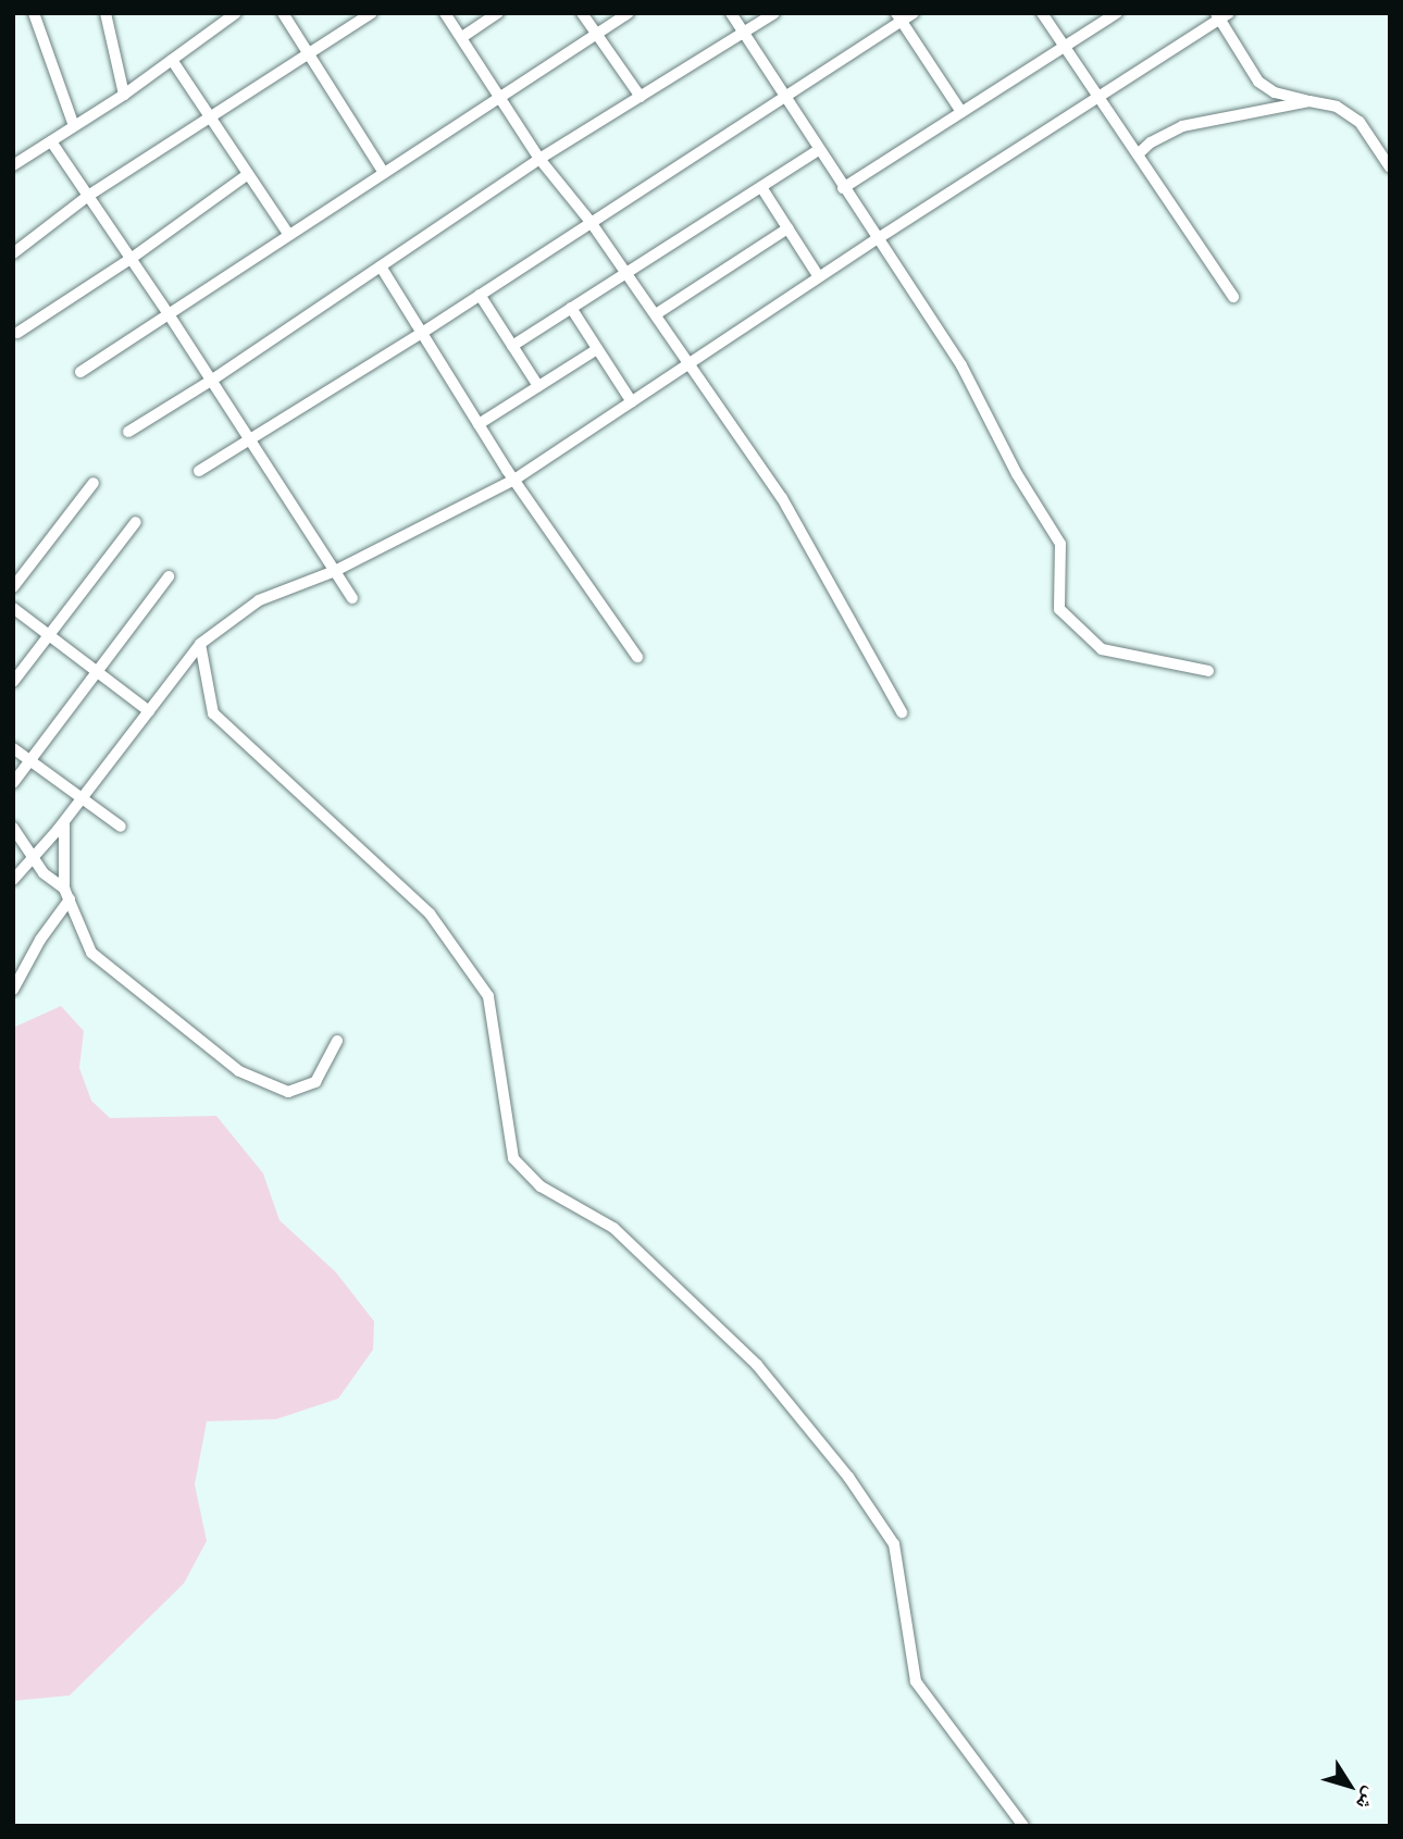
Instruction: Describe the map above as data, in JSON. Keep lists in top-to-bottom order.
{
  "north": "bottom right"
}
